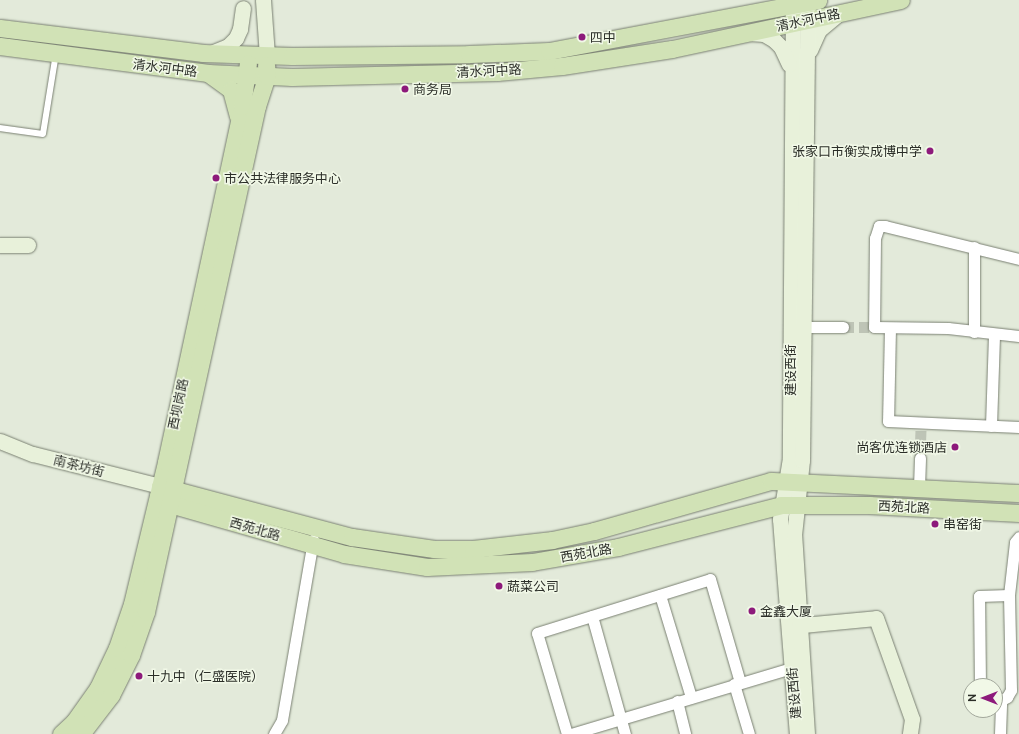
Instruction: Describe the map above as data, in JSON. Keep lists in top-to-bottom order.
{
  "streets": {
    "main road": [
      "清水河中路",
      "建设西街",
      "西坝岗路",
      "南茶坊街",
      "西苑北路"
    ]
  },
  "crossings": [
    ["清水河中路", "建设西街"],
    ["清水河中路", "西坝岗路"],
    ["建设西街", "西苑北路"],
    ["西坝岗路", "南茶坊街"],
    ["西坝岗路", "西苑北路"],
    ["南茶坊街", "西苑北路"]
  ],
  "places": [
    "四中",
    "商务局",
    "张家口市衡实成博中学",
    "市公共法律服务中心",
    "尚客优连锁酒店",
    "串窑街",
    "蔬菜公司",
    "金鑫大厦",
    "十九中（仁盛医院）"
  ],
  "north": "left"
}
